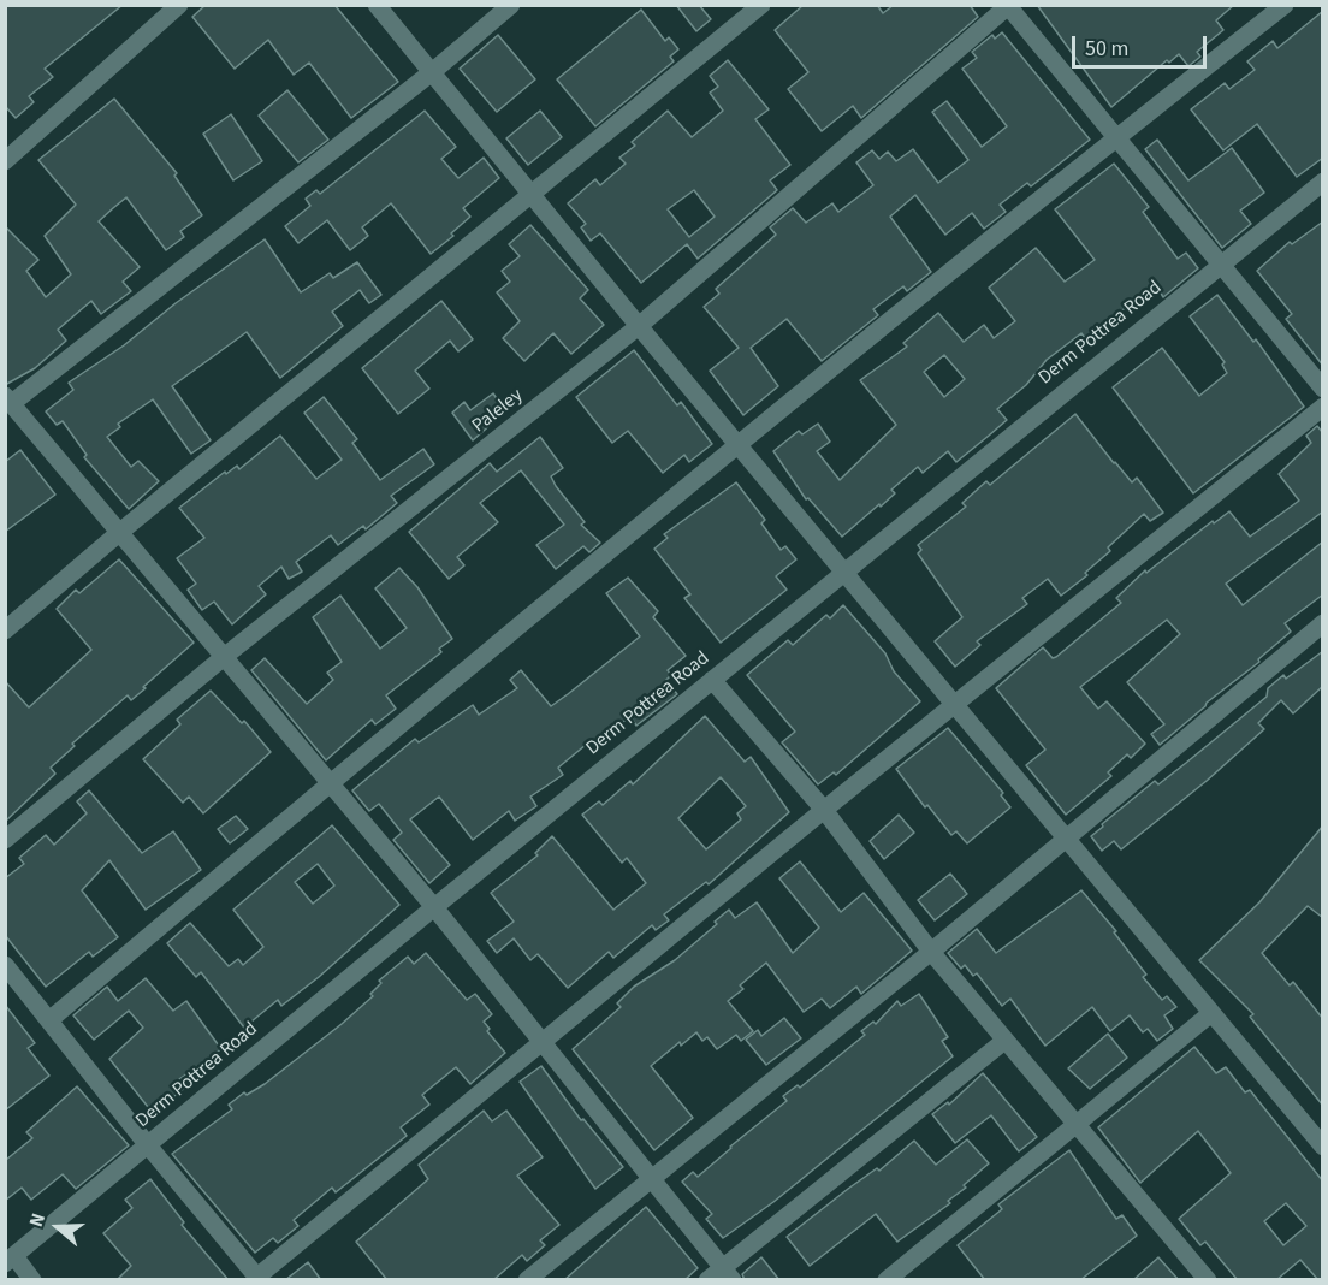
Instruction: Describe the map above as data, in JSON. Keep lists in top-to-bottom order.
{
  "streets": {
    "street": ["Derm Pottrea Road", "Paleley"]
  },
  "scale_bar": "50 m",
  "north": "left"
}
